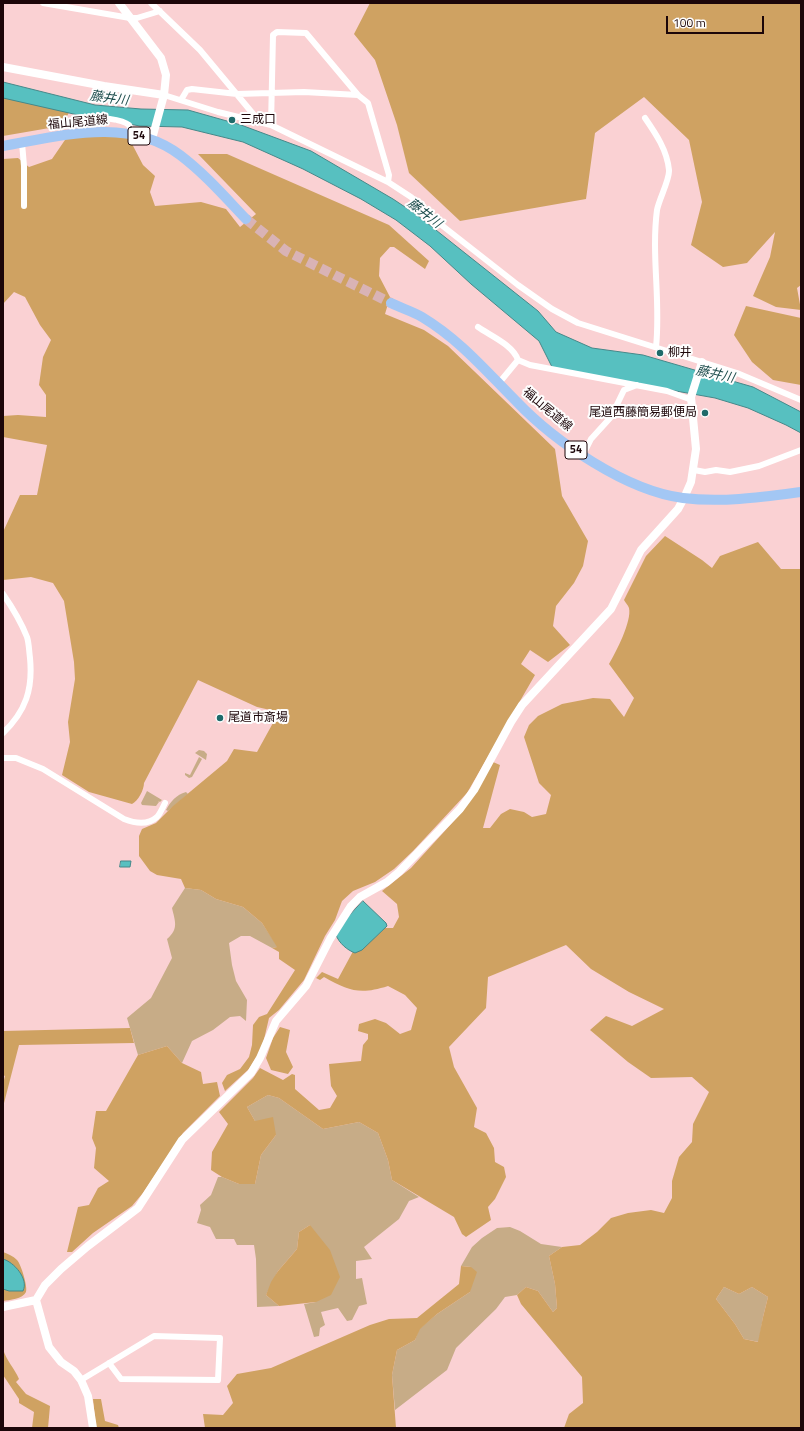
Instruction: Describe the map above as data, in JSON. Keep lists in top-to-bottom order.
{
  "streets": {
    "main road": ["福山尾道線", "54"]
  },
  "water": ["藤井川"],
  "places": [
    "三成口",
    "柳井",
    "尾道西藤簡易郵便局",
    "尾道市斎場"
  ],
  "scale_bar": "100 m"
}
